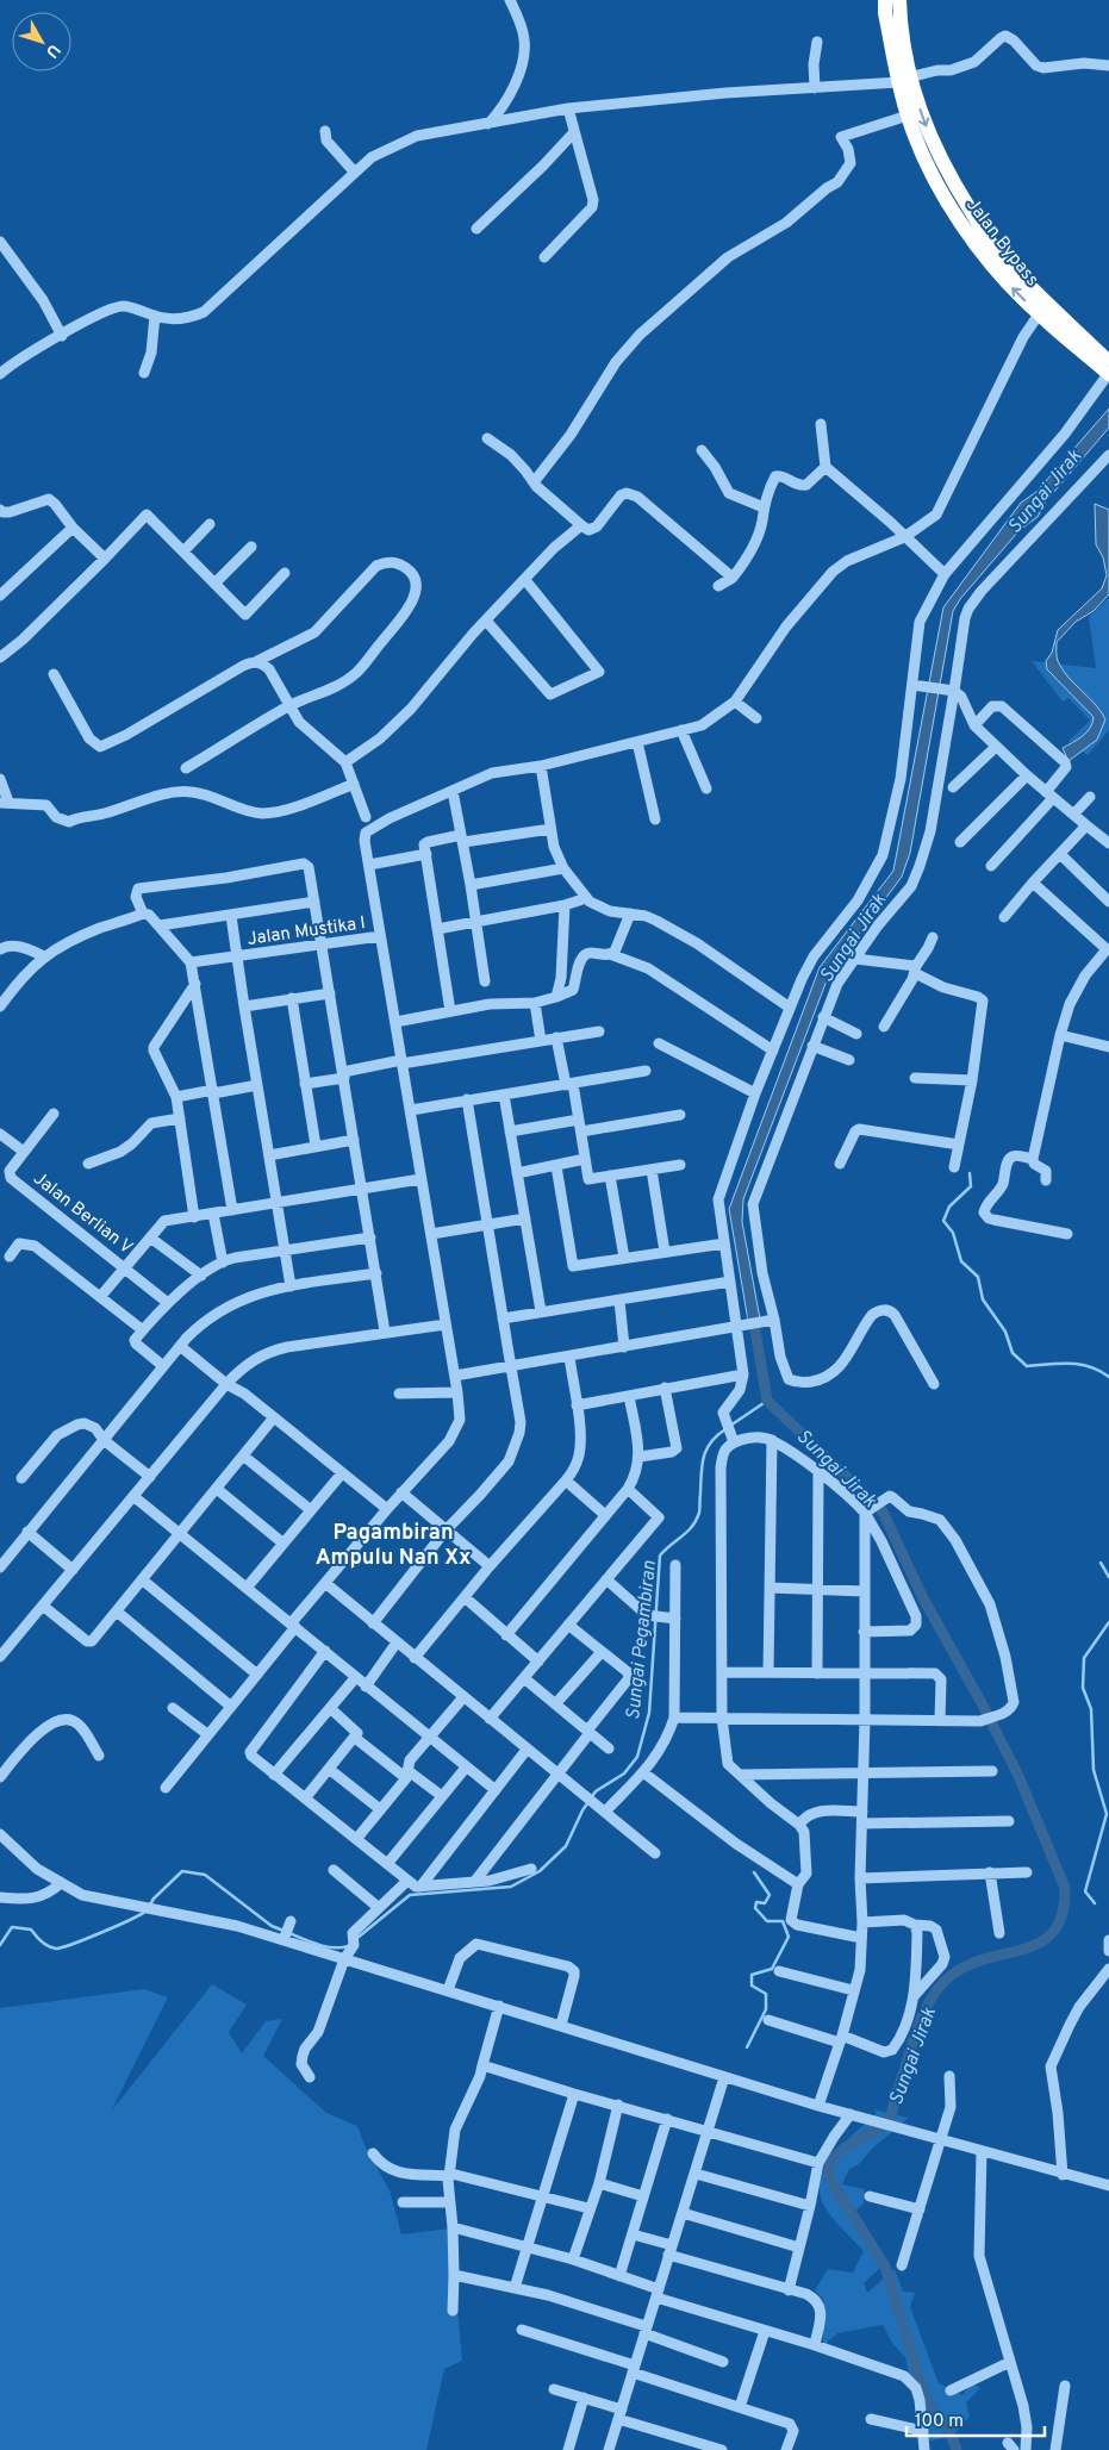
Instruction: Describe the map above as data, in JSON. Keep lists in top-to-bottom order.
{
  "streets": {
    "highway": ["Jalan Bypass"],
    "street": ["Jalan Mustika I", "Jalan Berlian V"]
  },
  "districts": ["Pagambiran Ampulu Nan Xx"],
  "water": ["Sungai Jirak", "Sungai Pegambiran"],
  "scale_bar": "100 m",
  "north": "bottom right"
}
